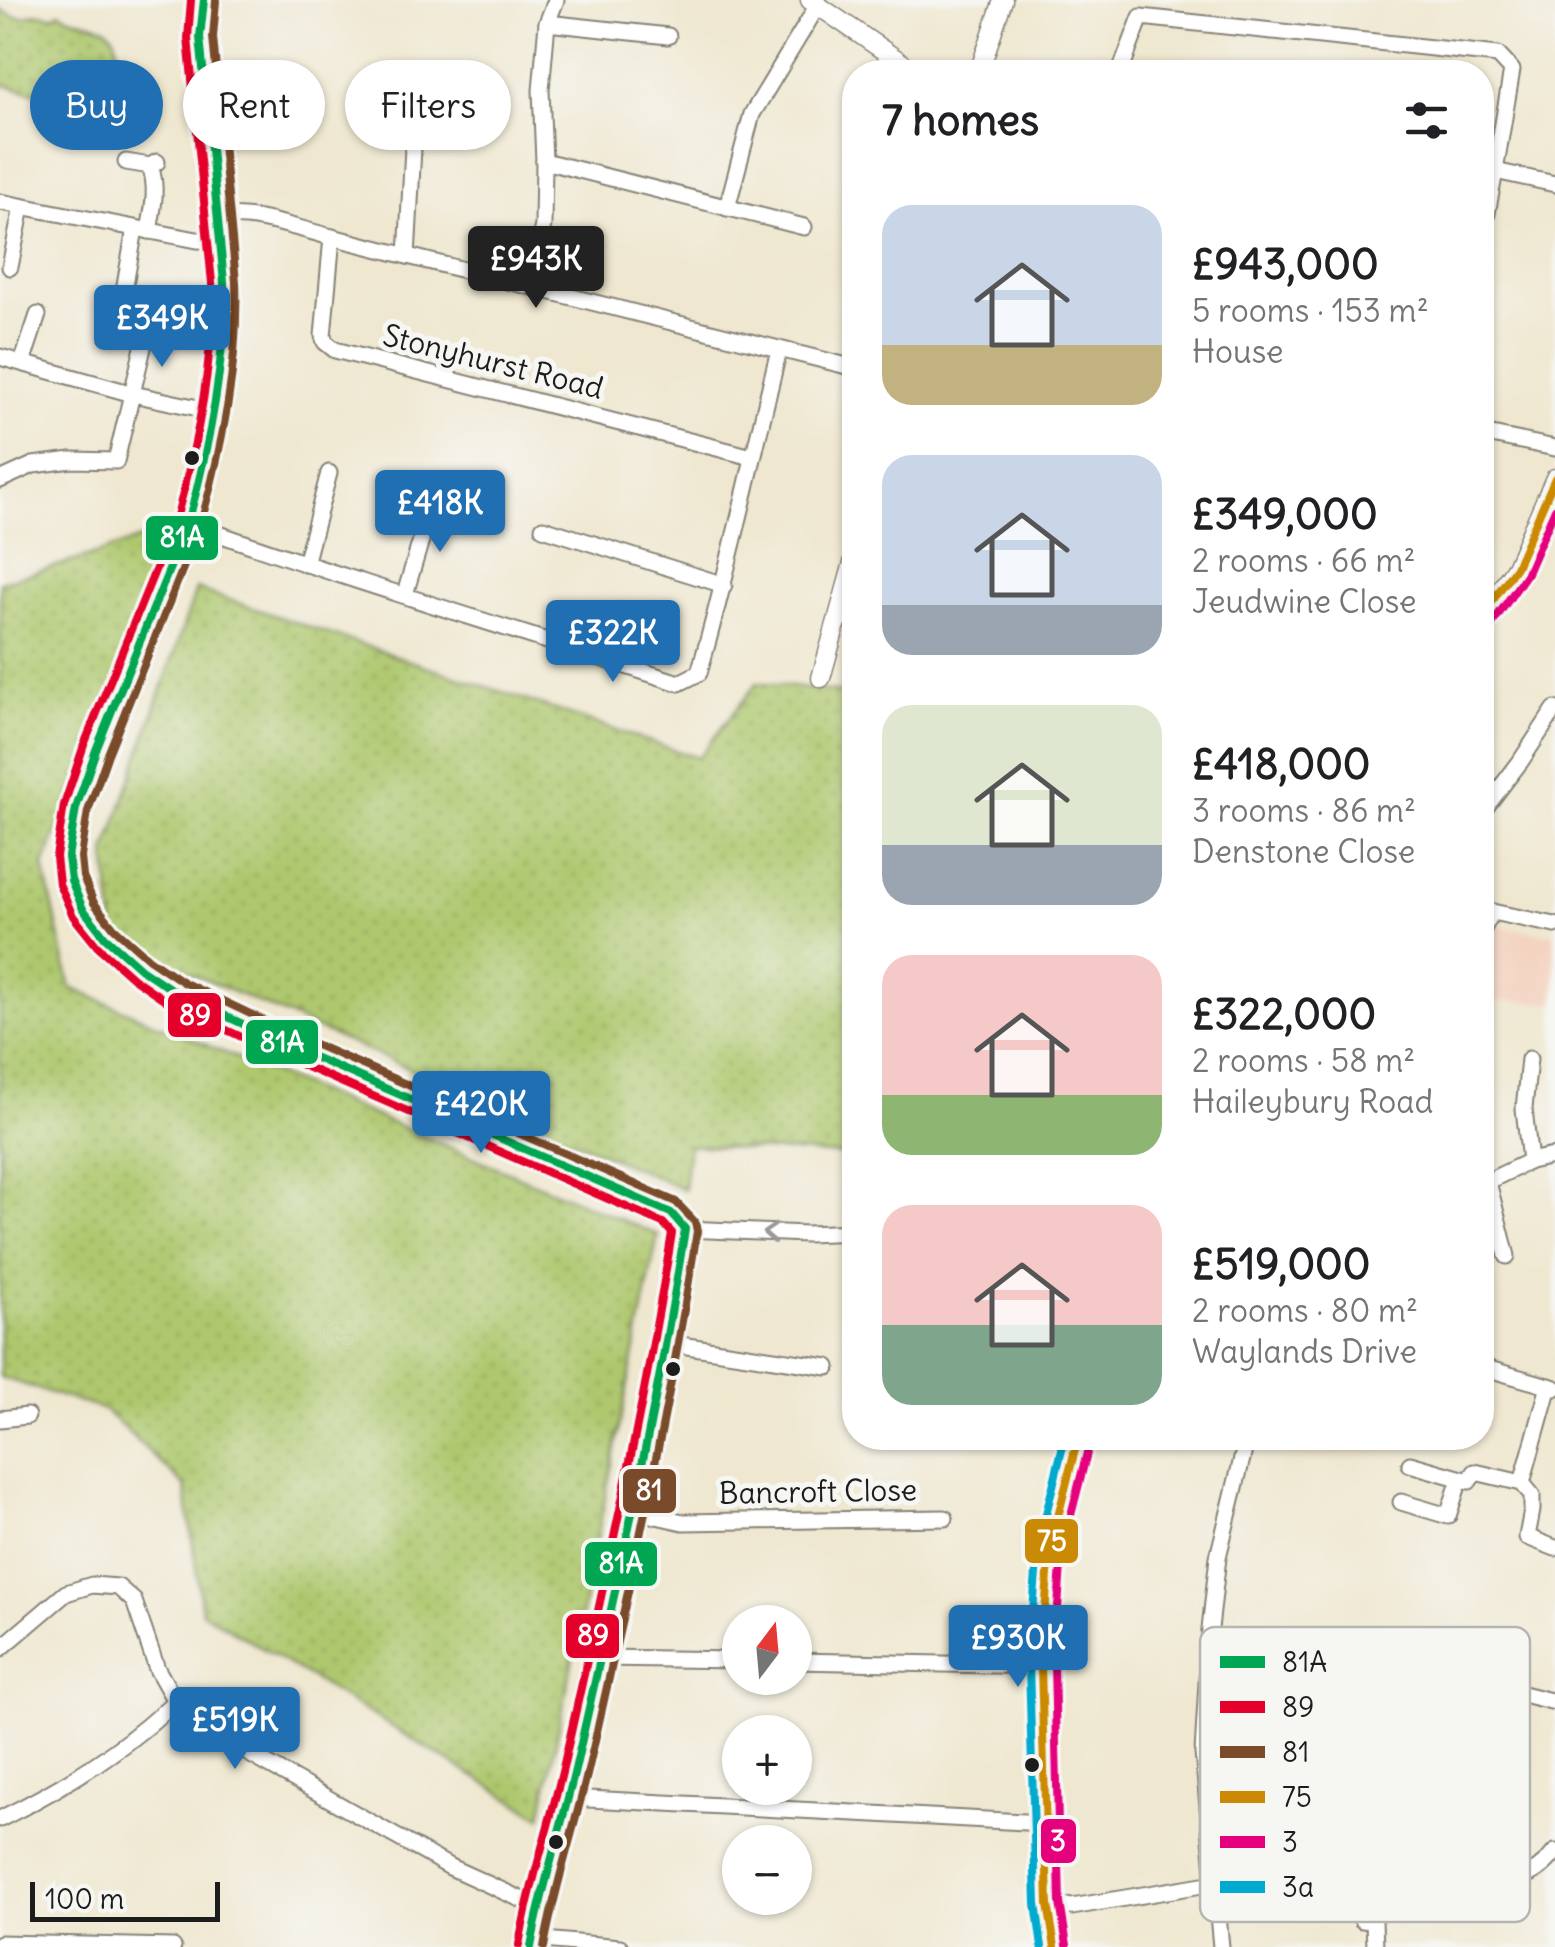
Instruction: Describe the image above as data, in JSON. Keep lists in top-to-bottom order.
{
  "streets": {
    "street": ["Stonyhurst Road", "Bancroft Close"]
  },
  "lines": [
    "transit line 81A",
    "transit line 89",
    "transit line 81",
    "transit line 75",
    "transit line 3",
    "transit line 3a"
  ],
  "legend": [
    "81A",
    "89",
    "81",
    "75",
    "3",
    "3a"
  ],
  "scale_bar": "100 m",
  "north": "top",
  "page": {
    "chip": ["Buy", "Rent", "Filters"],
    "heading": "7 homes",
    "list": [
      {
        "name": "£943,000",
        "note": "5 rooms · 153 m² · House"
      },
      {
        "name": "£349,000",
        "note": "2 rooms · 66 m² · Jeudwine Close"
      },
      {
        "name": "£418,000",
        "note": "3 rooms · 86 m² · Denstone Close"
      },
      {
        "name": "£322,000",
        "note": "2 rooms · 58 m² · Haileybury Road"
      },
      {
        "name": "£519,000",
        "note": "2 rooms · 80 m² · Waylands Drive"
      }
    ],
    "price": [
      "£943K",
      "£349K",
      "£418K",
      "£322K",
      "£420K",
      "£930K",
      "£519K"
    ],
    "map_buttons": ["+", "−"],
    "scale": "100 m"
  }
}
